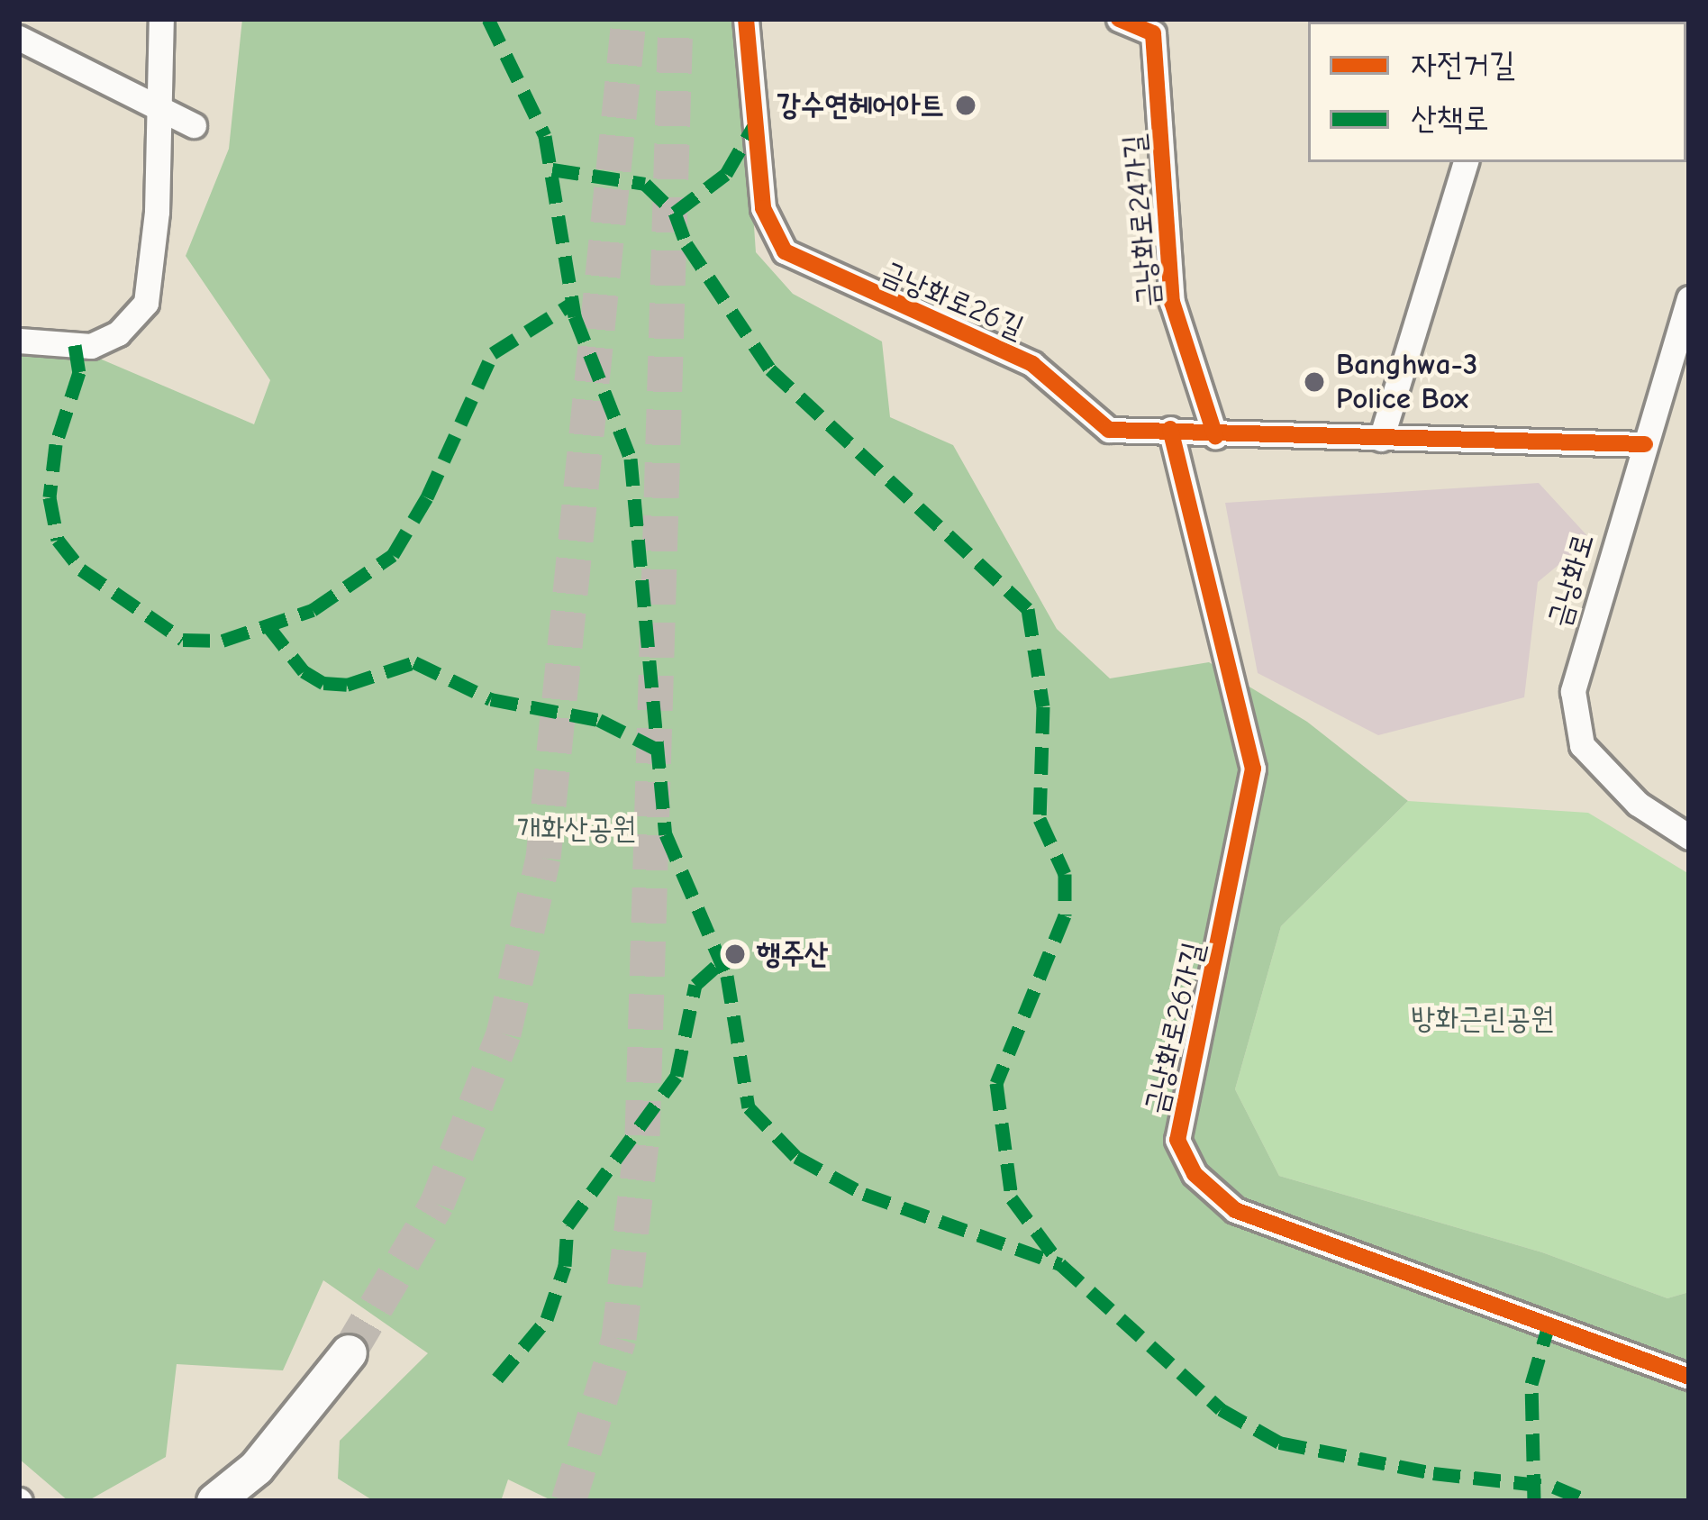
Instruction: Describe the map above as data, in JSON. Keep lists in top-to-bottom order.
{
  "streets": {
    "street": [
      "금낭화로24가길",
      "금낭화로26길",
      "금낭화로",
      "금낭화로26가길"
    ]
  },
  "crossings": [
    ["금낭화로24가길", "금낭화로26길"],
    ["금낭화로26길", "금낭화로"],
    ["금낭화로26길", "금낭화로26가길"]
  ],
  "parks": ["개화산공원", "방화근린공원"],
  "places": ["강수연헤어아트", "Banghwa-3 Police Box", "행주산"],
  "legend": ["자전거길", "산책로"]
}
